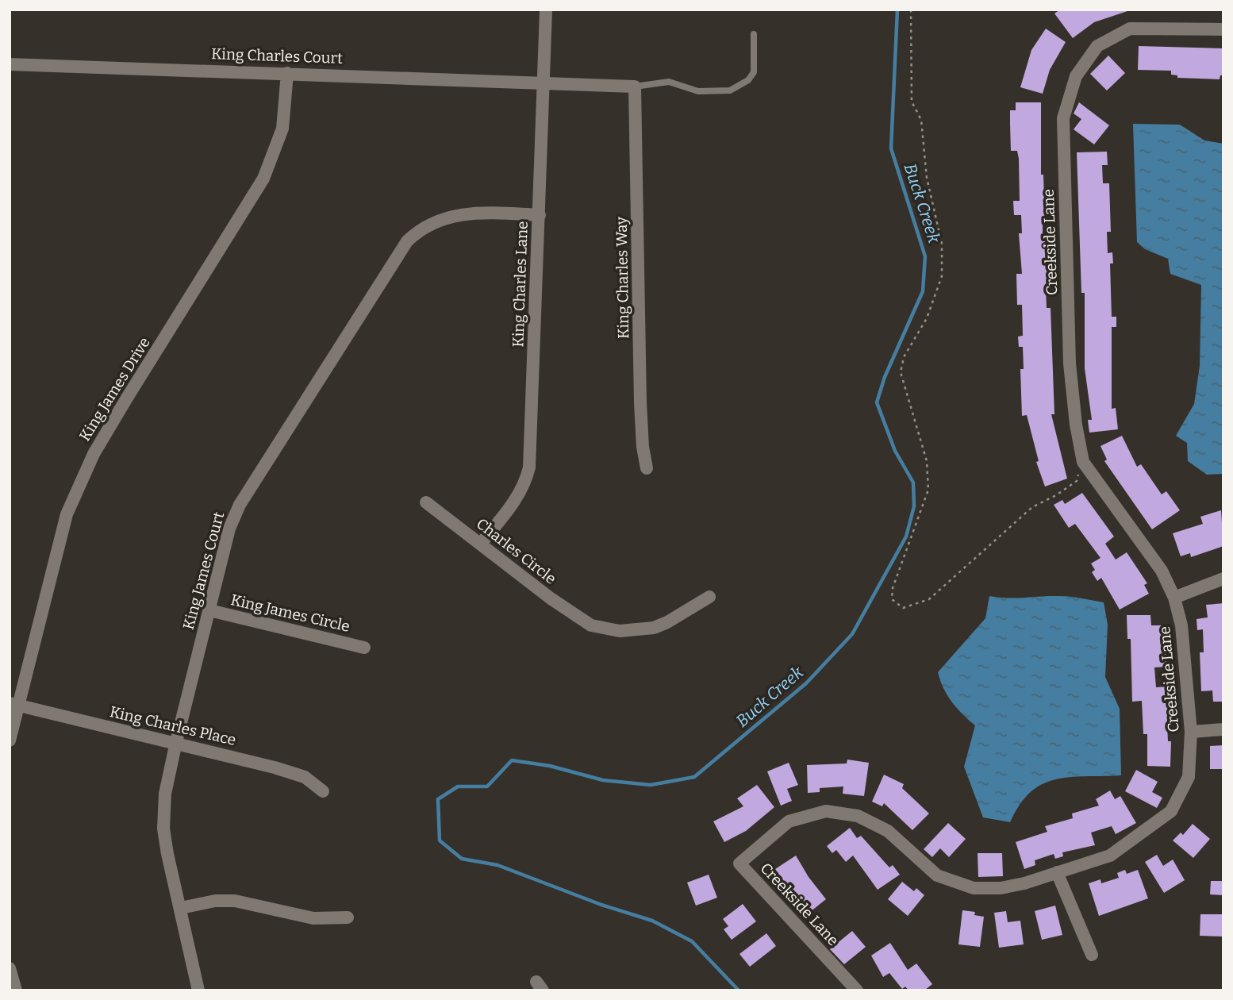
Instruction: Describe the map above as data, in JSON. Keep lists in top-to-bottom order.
{
  "streets": {
    "street": [
      "King Charles Court",
      "Creekside Lane",
      "King Charles Way",
      "King Charles Lane",
      "King James Drive",
      "Charles Circle",
      "King James Court",
      "King James Circle",
      "King Charles Place"
    ]
  },
  "crossings": [
    ["King Charles Court", "King Charles Way"],
    ["King Charles Court", "King Charles Lane"],
    ["King Charles Court", "King James Drive"],
    ["King Charles Lane", "Charles Circle"],
    ["King Charles Lane", "King James Court"],
    ["King James Drive", "King Charles Place"],
    ["King James Court", "King James Circle"],
    ["King James Court", "King Charles Place"]
  ],
  "water": ["Buck Creek"]
}
